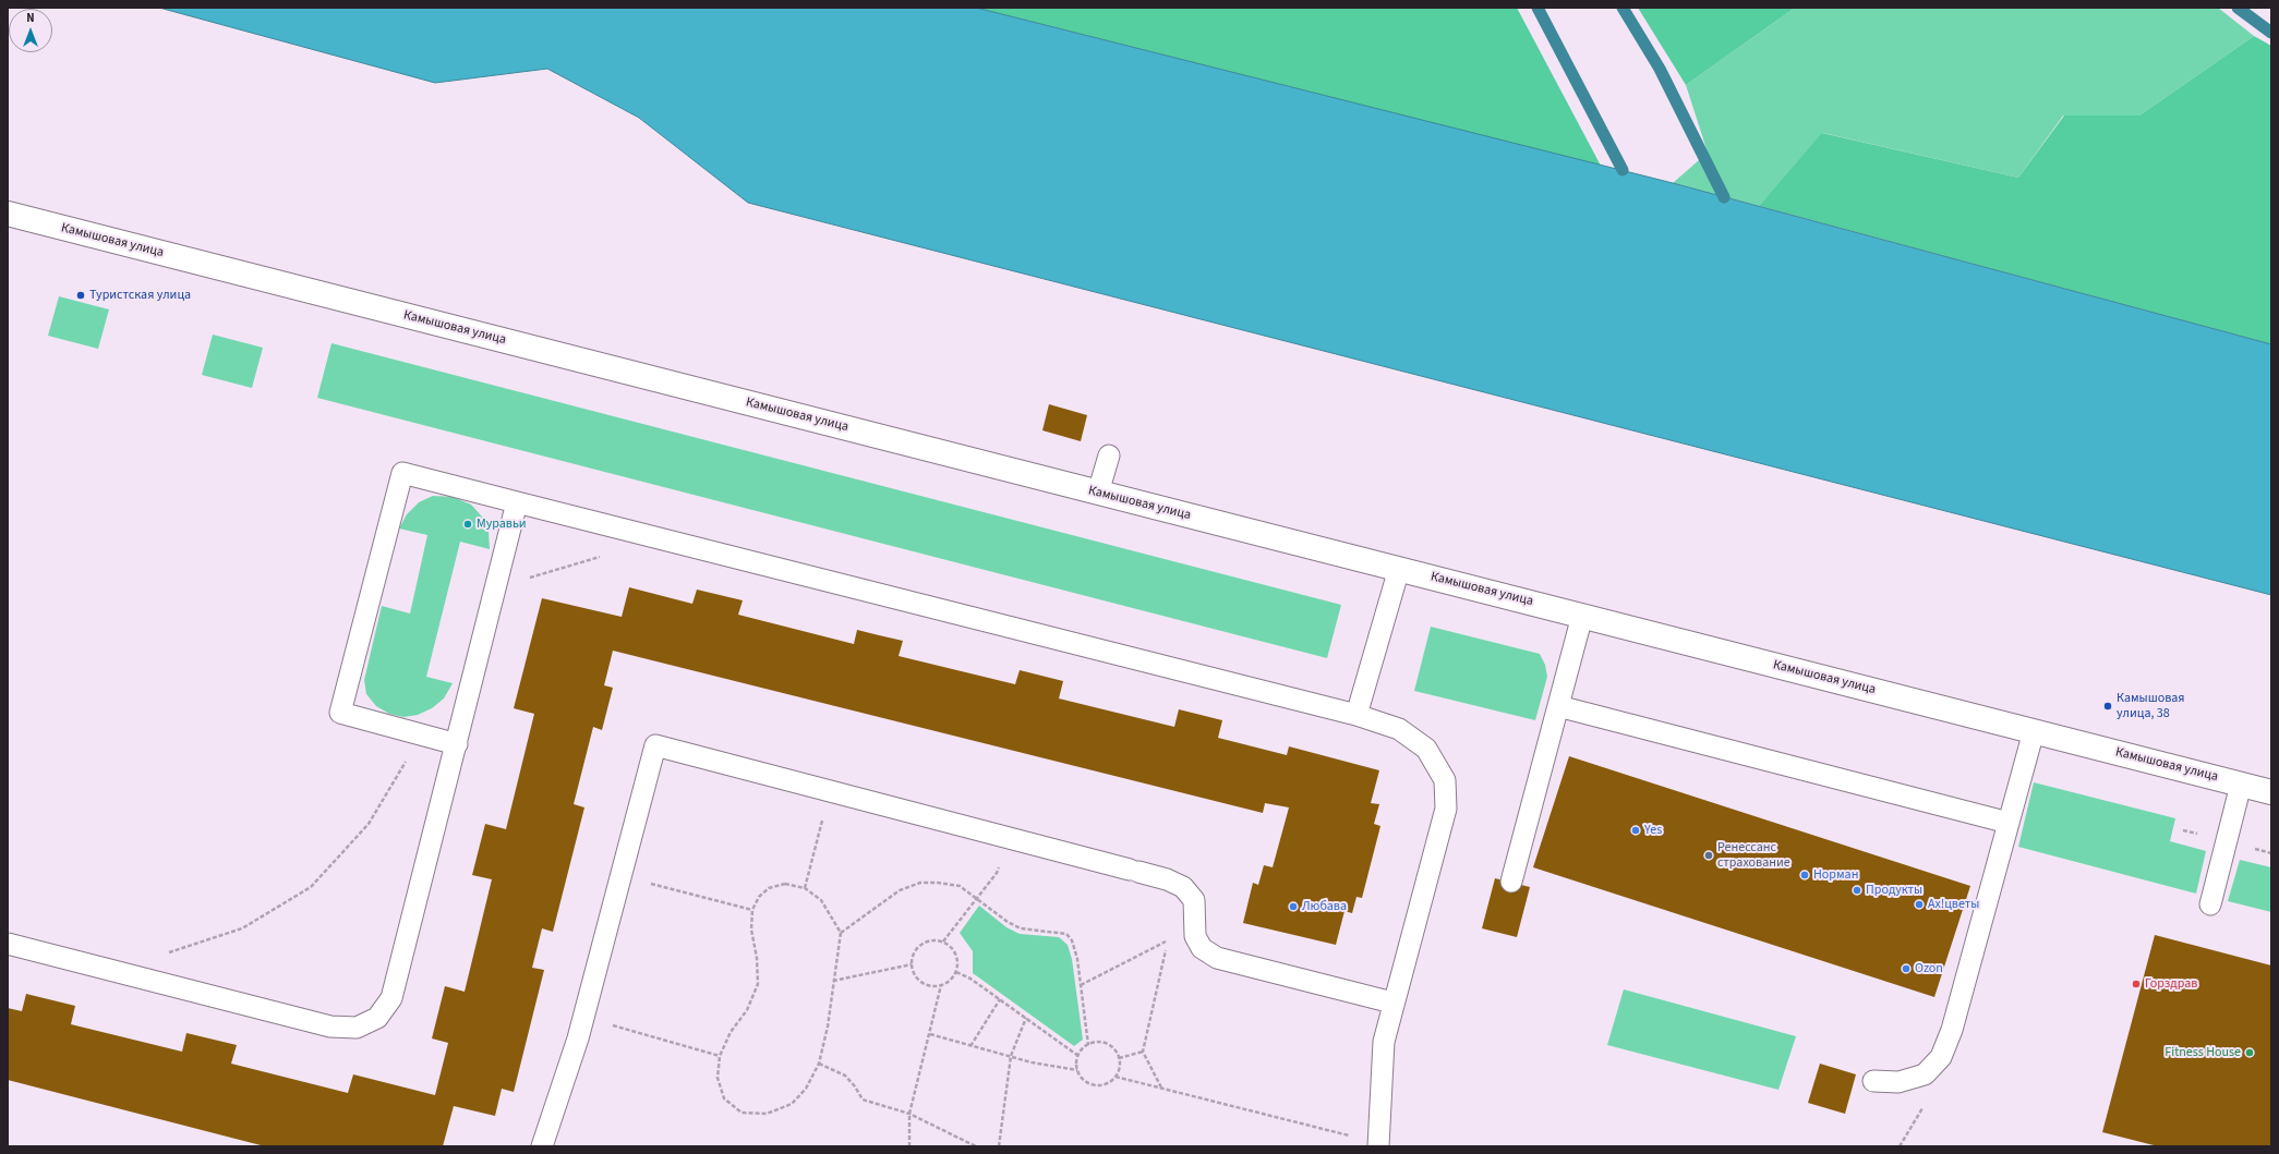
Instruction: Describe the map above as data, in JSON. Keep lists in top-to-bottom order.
{
  "streets": {
    "street": ["Камышовая улица"]
  },
  "places": [
    "Туристская улица",
    "Муравьи",
    "Камышовая улица, 38",
    "Yes",
    "Ренессанс страхование",
    "Норман",
    "Продукты",
    "Ах!цветы",
    "Любава",
    "Ozon",
    "Горздрав",
    "Fitness House"
  ],
  "north": "top"
}
